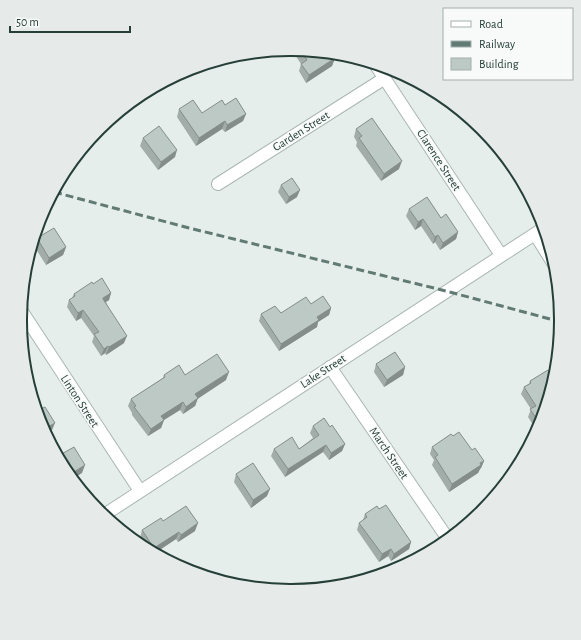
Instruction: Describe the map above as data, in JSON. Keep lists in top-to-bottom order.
{
  "streets": {
    "street": [
      "Garden Street",
      "Clarence Street",
      "Lake Street",
      "Linton Street",
      "March Street"
    ]
  },
  "crossings": [
    ["Garden Street", "Clarence Street"],
    ["Clarence Street", "Lake Street"],
    ["Lake Street", "Linton Street"],
    ["Lake Street", "March Street"]
  ],
  "legend": ["Road", "Railway", "Building"],
  "scale_bar": "50 m"
}
